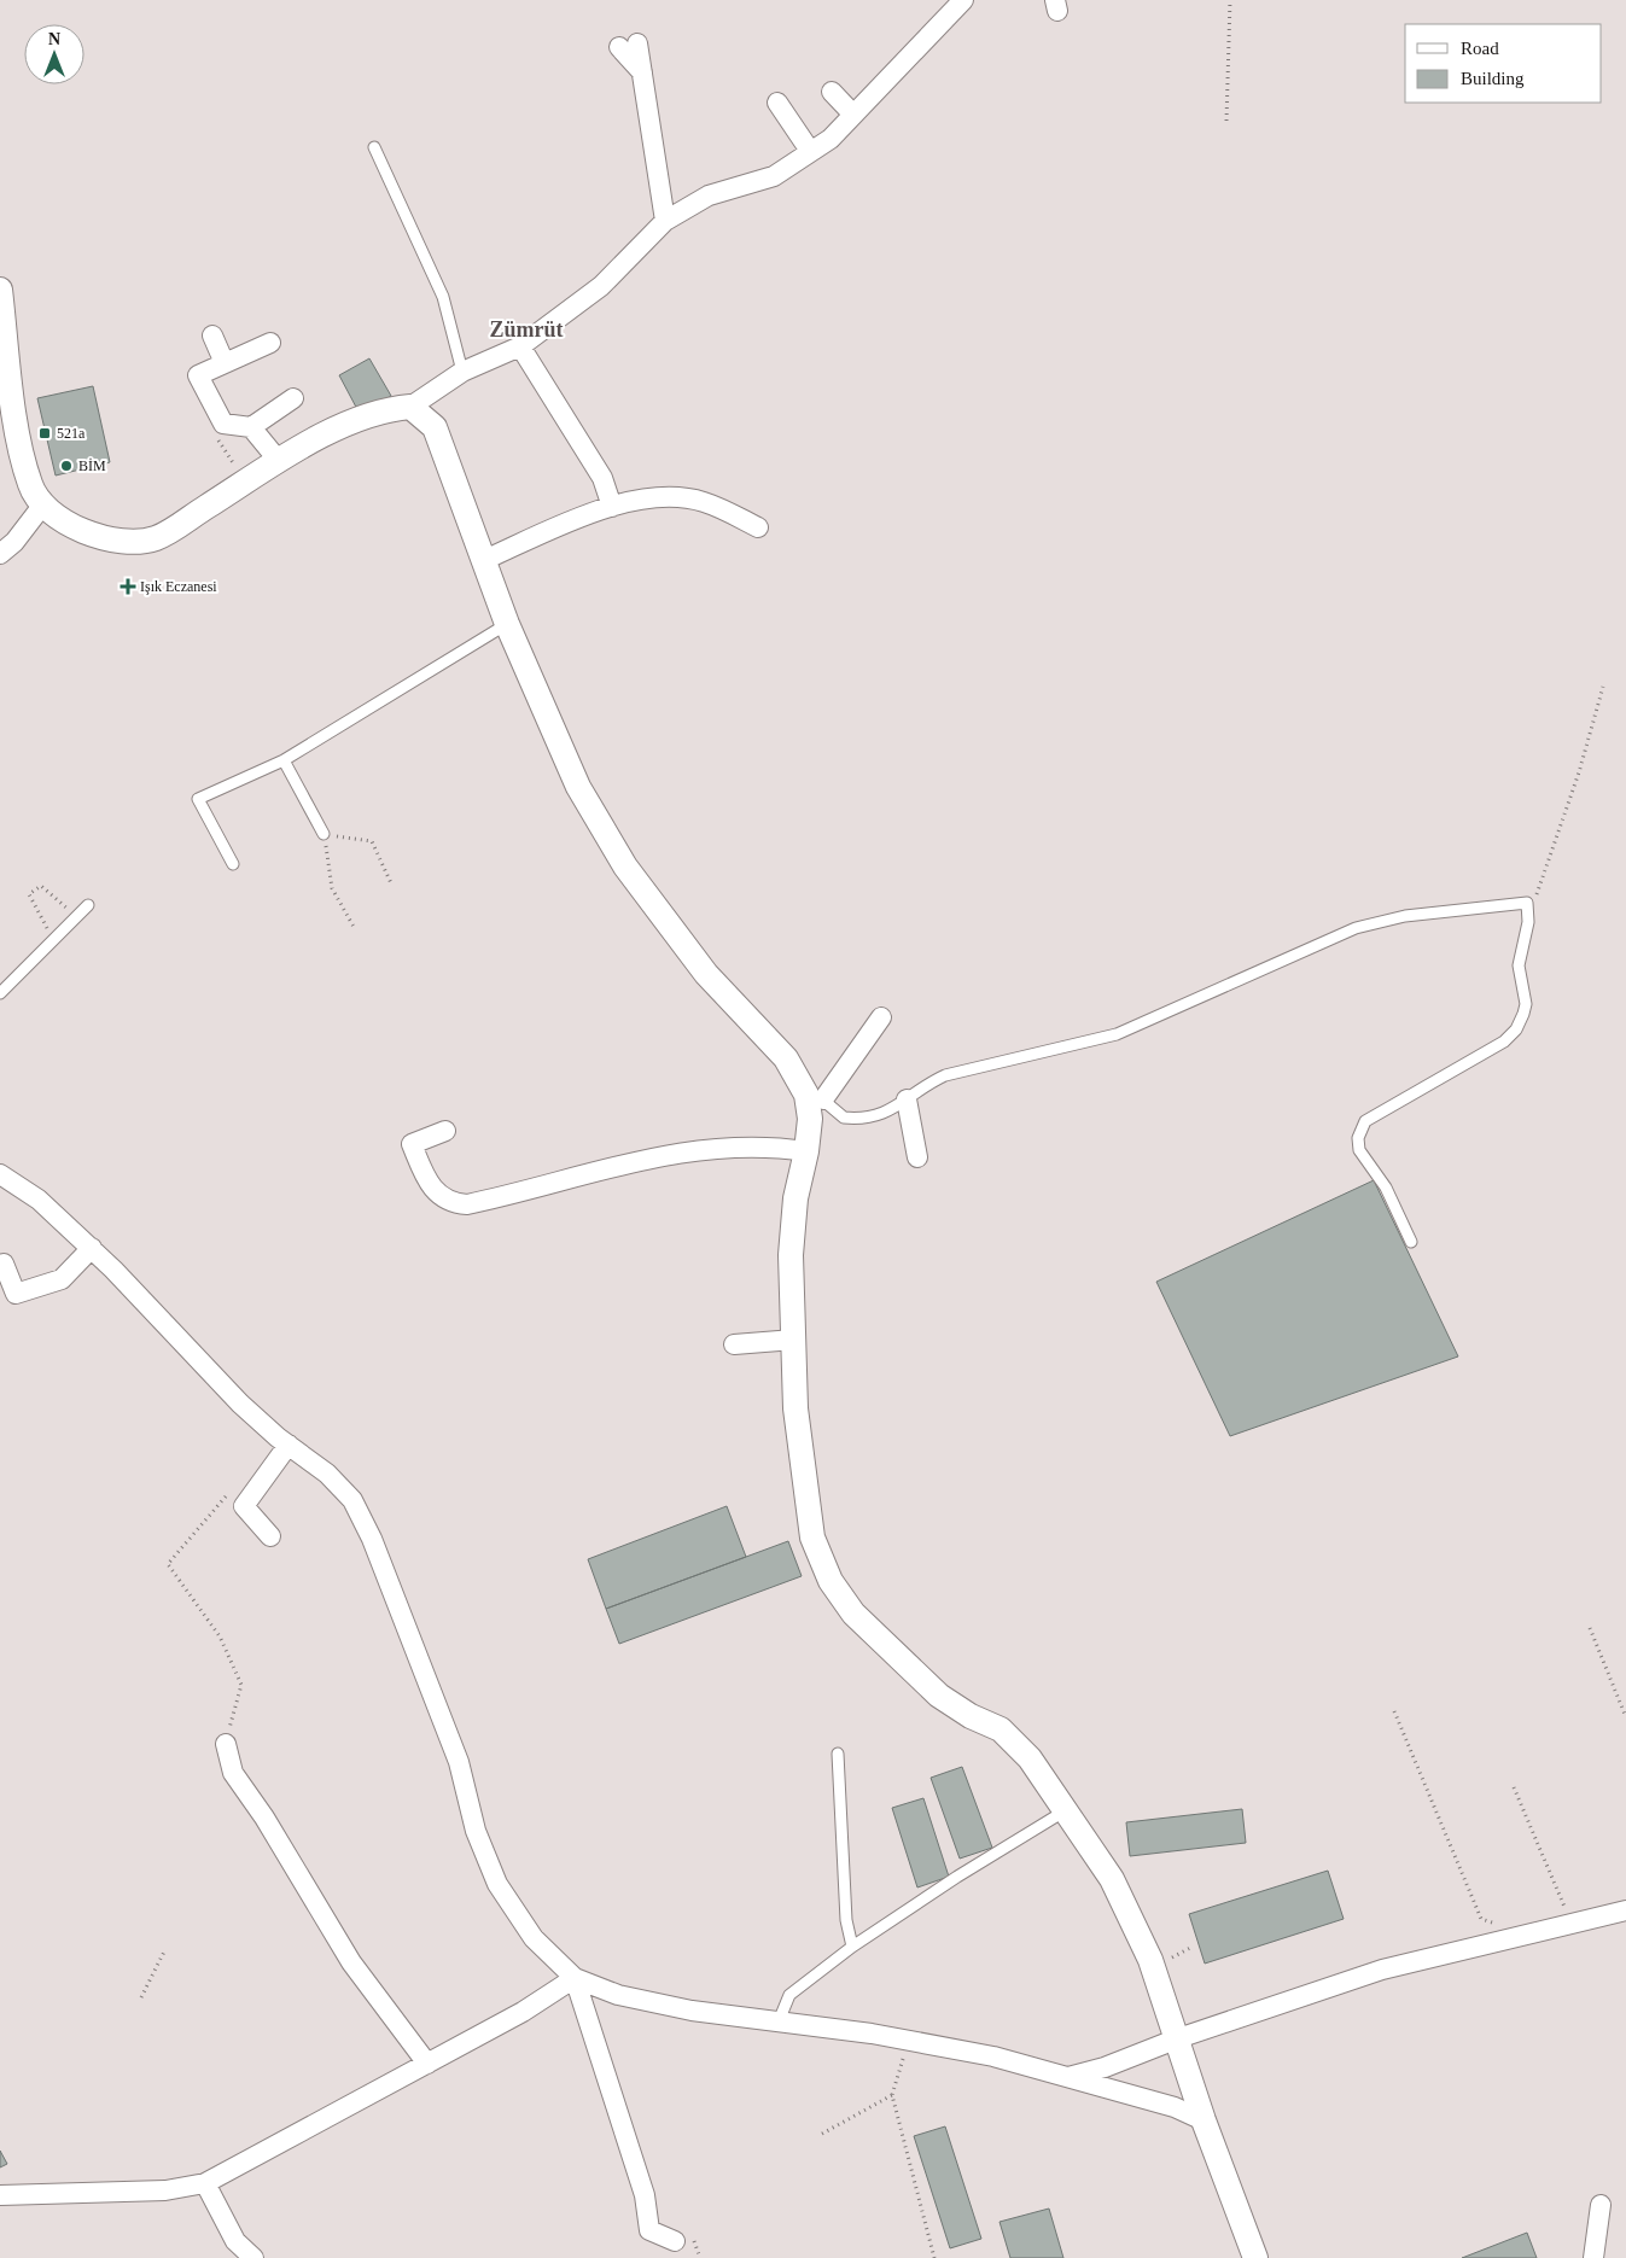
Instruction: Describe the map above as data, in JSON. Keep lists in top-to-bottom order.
{
  "districts": ["Zümrüt"],
  "places": {
    "transit": ["521a"],
    "other": ["BİM"],
    "health": ["Işık Eczanesi"]
  },
  "legend": ["Road", "Building"],
  "north": "top"
}
